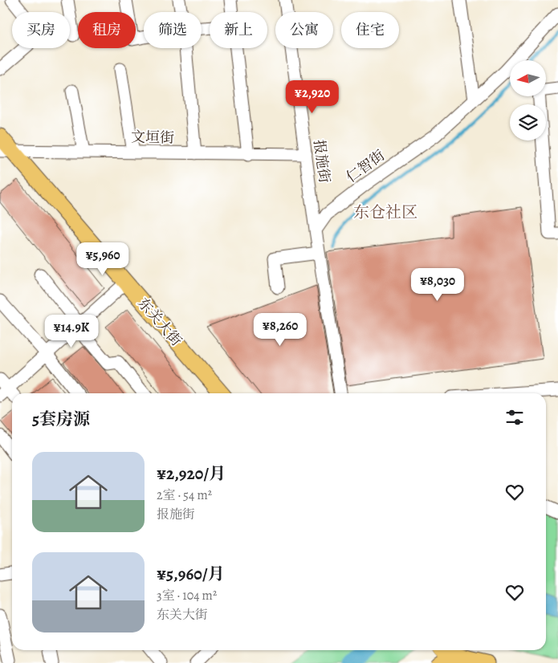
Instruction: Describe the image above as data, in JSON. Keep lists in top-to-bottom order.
{
  "streets": {
    "main road": ["东关大街"],
    "street": ["文垣街", "报施街", "仁智街"]
  },
  "crossings": [
    ["文垣街", "报施街"],
    ["文垣街", "东关大街"],
    ["报施街", "仁智街"]
  ],
  "districts": ["东仓社区"],
  "north": "left",
  "page": {
    "chip": [
      "买房",
      "租房",
      "筛选",
      "新上",
      "公寓",
      "住宅"
    ],
    "price": [
      "¥2,920",
      "¥5,960",
      "¥8,030",
      "¥8,260",
      "¥14.9K"
    ],
    "heading": "5套房源",
    "list": [
      {
        "name": "¥2,920/月",
        "note": "2室 · 54 m² · 报施街"
      },
      {
        "name": "¥5,960/月",
        "note": "3室 · 104 m² · 东关大街"
      }
    ]
  }
}
